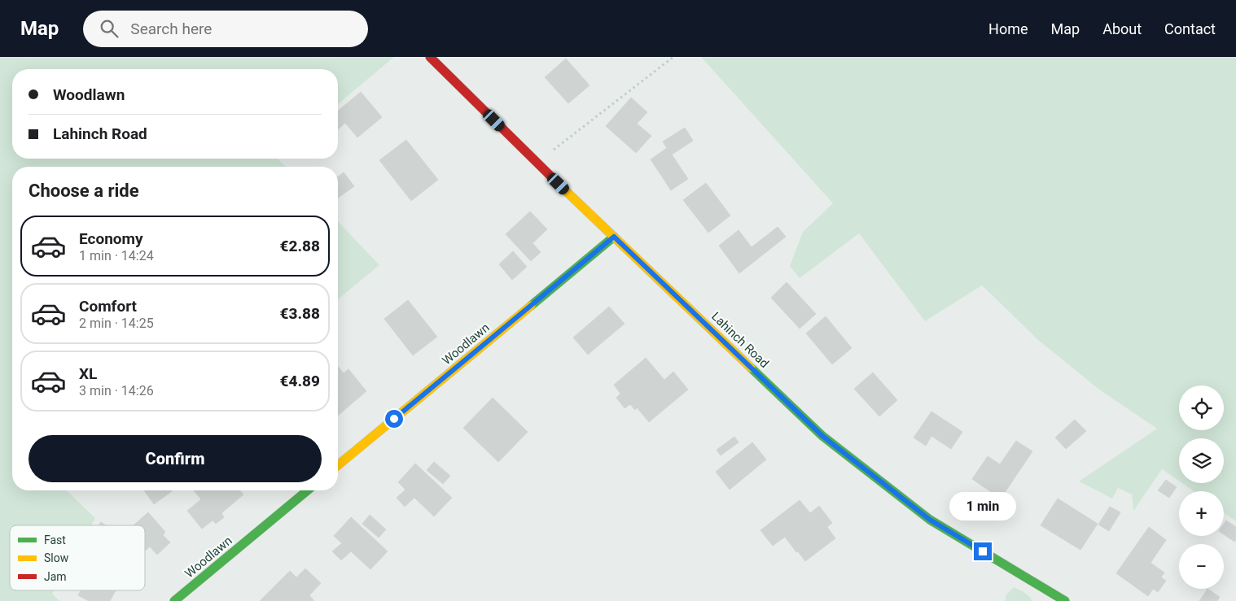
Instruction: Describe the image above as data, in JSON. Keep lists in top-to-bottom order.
{
  "streets": {
    "main road": ["Lahinch Road", "Woodlawn"]
  },
  "crossings": [
    ["Lahinch Road", "Woodlawn"]
  ],
  "legend": ["Fast", "Slow", "Jam"],
  "page": {
    "header": "Map",
    "search": "Search here",
    "nav": [
      "Home",
      "Map",
      "About",
      "Contact"
    ],
    "banner": ["Woodlawn", "Lahinch Road"],
    "heading": "Choose a ride",
    "list": [
      {
        "name": "Economy",
        "note": "1 min · 14:24",
        "value": "€2.88"
      },
      {
        "name": "Comfort",
        "note": "2 min · 14:25",
        "value": "€3.88"
      },
      {
        "name": "XL",
        "note": "3 min · 14:26",
        "value": "€4.89"
      }
    ],
    "map_buttons": ["+", "−"],
    "buttons": "Confirm",
    "bubble": "1 min"
  }
}
